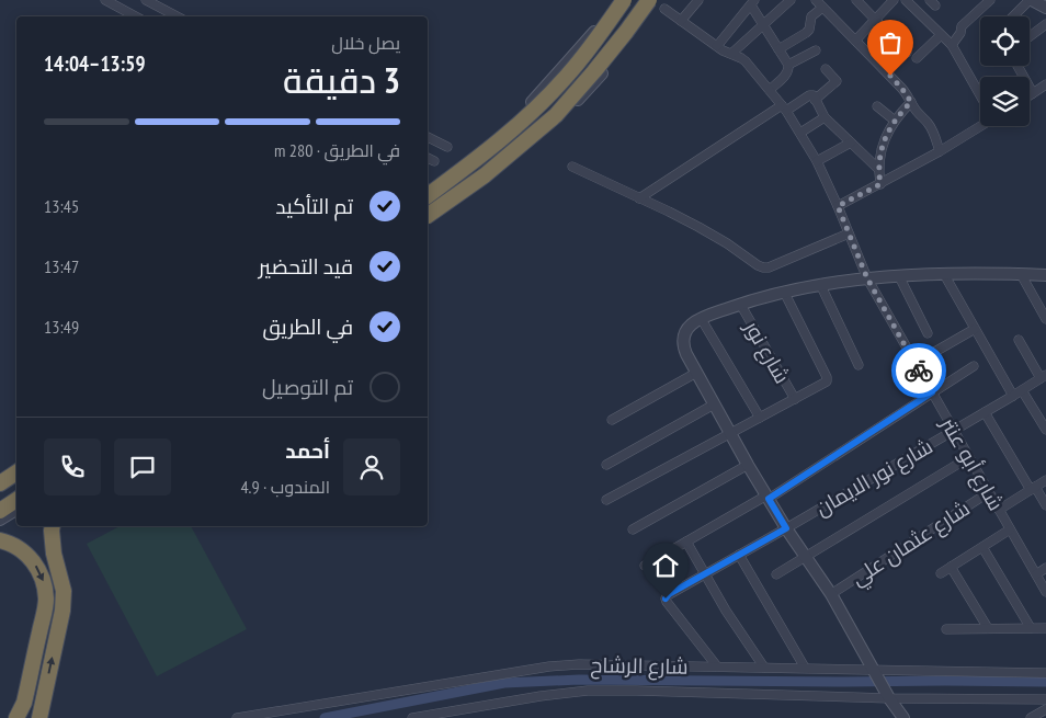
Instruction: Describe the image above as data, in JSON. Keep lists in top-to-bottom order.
{
  "streets": {
    "street": [
      "شارع نور",
      "شارع أبو عنتر",
      "شارع نور الايمان",
      "شارع عثمان علي",
      "شارع الرشاح"
    ]
  },
  "crossings": [
    ["شارع أبو عنتر", "شارع نور الايمان"],
    ["شارع أبو عنتر", "شارع عثمان علي"],
    ["شارع نور الايمان", "شارع الرشاح"]
  ],
  "page": {
    "heading": ["3 دقيقة", "يصل خلال", "13:59–14:04"],
    "panel": ["أحمد", "المندوب · 4.9"],
    "bar": "في الطريق · 280 m",
    "list": [
      ["تم التأكيد", "13:45"],
      ["قيد التحضير", "13:47"],
      ["في الطريق", "13:49"],
      "تم التوصيل"
    ]
  }
}
